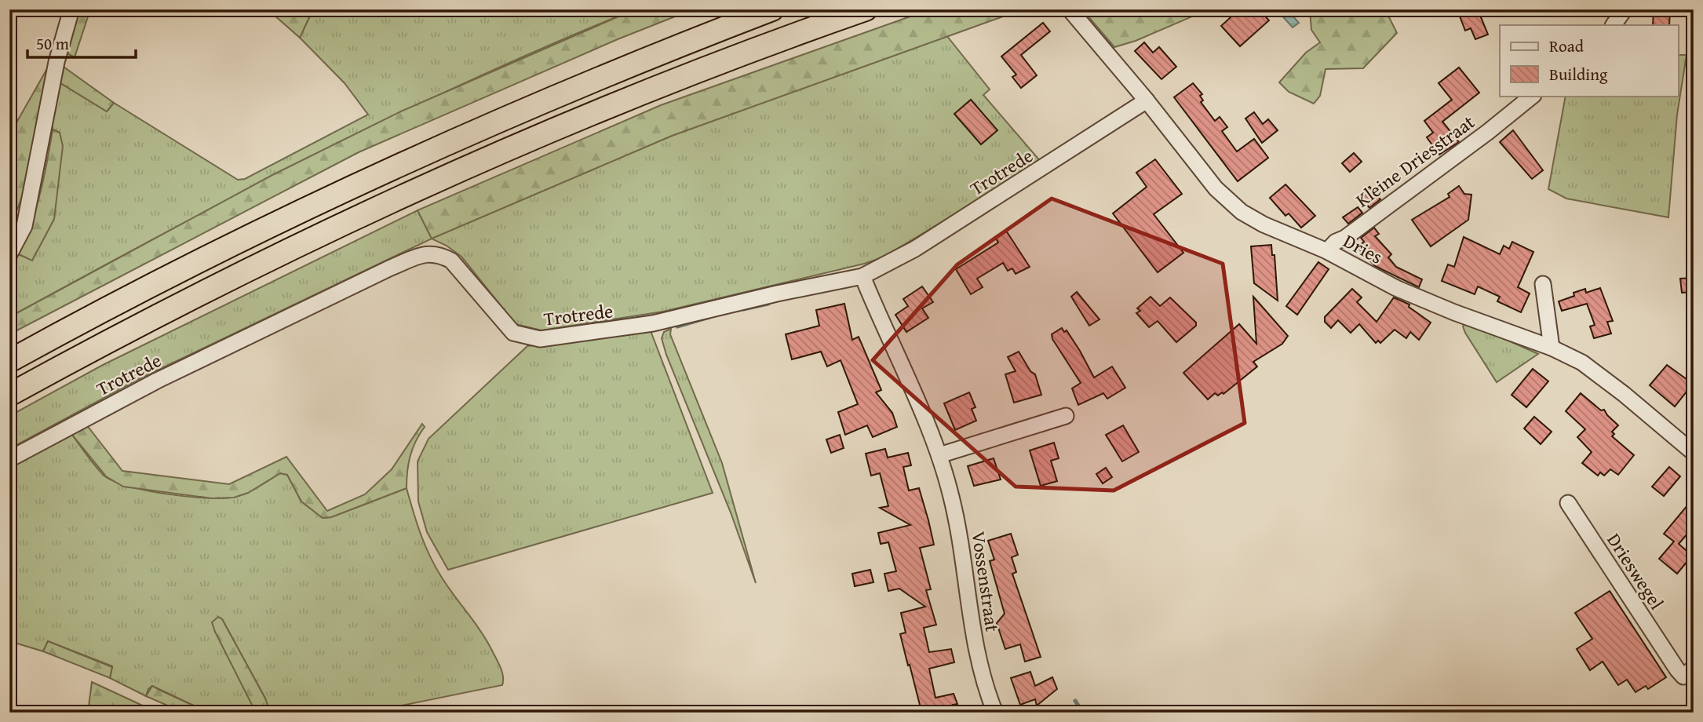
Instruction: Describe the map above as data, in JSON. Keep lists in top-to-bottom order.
{
  "streets": {
    "street": [
      "Kleine Driesstraat",
      "Trotrede",
      "Dries",
      "Drieswegel",
      "Vossenstraat"
    ]
  },
  "crossings": [
    ["Kleine Driesstraat", "Dries"],
    ["Trotrede", "Dries"],
    ["Trotrede", "Vossenstraat"]
  ],
  "legend": ["Road", "Building"],
  "scale_bar": "50 m"
}
